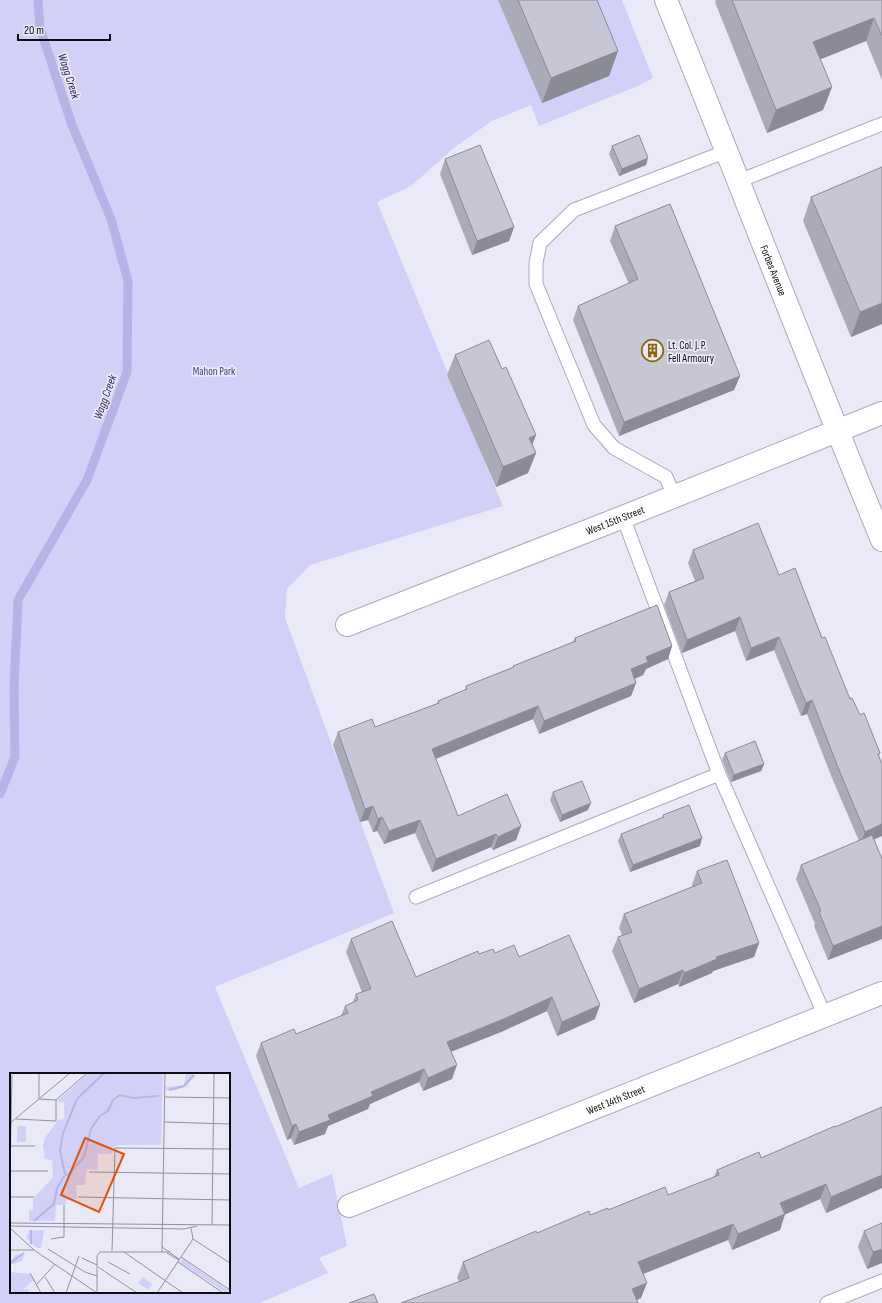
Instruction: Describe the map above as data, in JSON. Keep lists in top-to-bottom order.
{
  "streets": {
    "street": ["Forbes Avenue", "West 15th Street", "West 14th Street"]
  },
  "crossings": [
    ["Forbes Avenue", "West 15th Street"]
  ],
  "water": ["Wagg Creek"],
  "parks": ["Mahon Park"],
  "places": {
    "building": ["Lt. Col. J. P. Fell Armoury"]
  },
  "scale_bar": "20 m"
}
